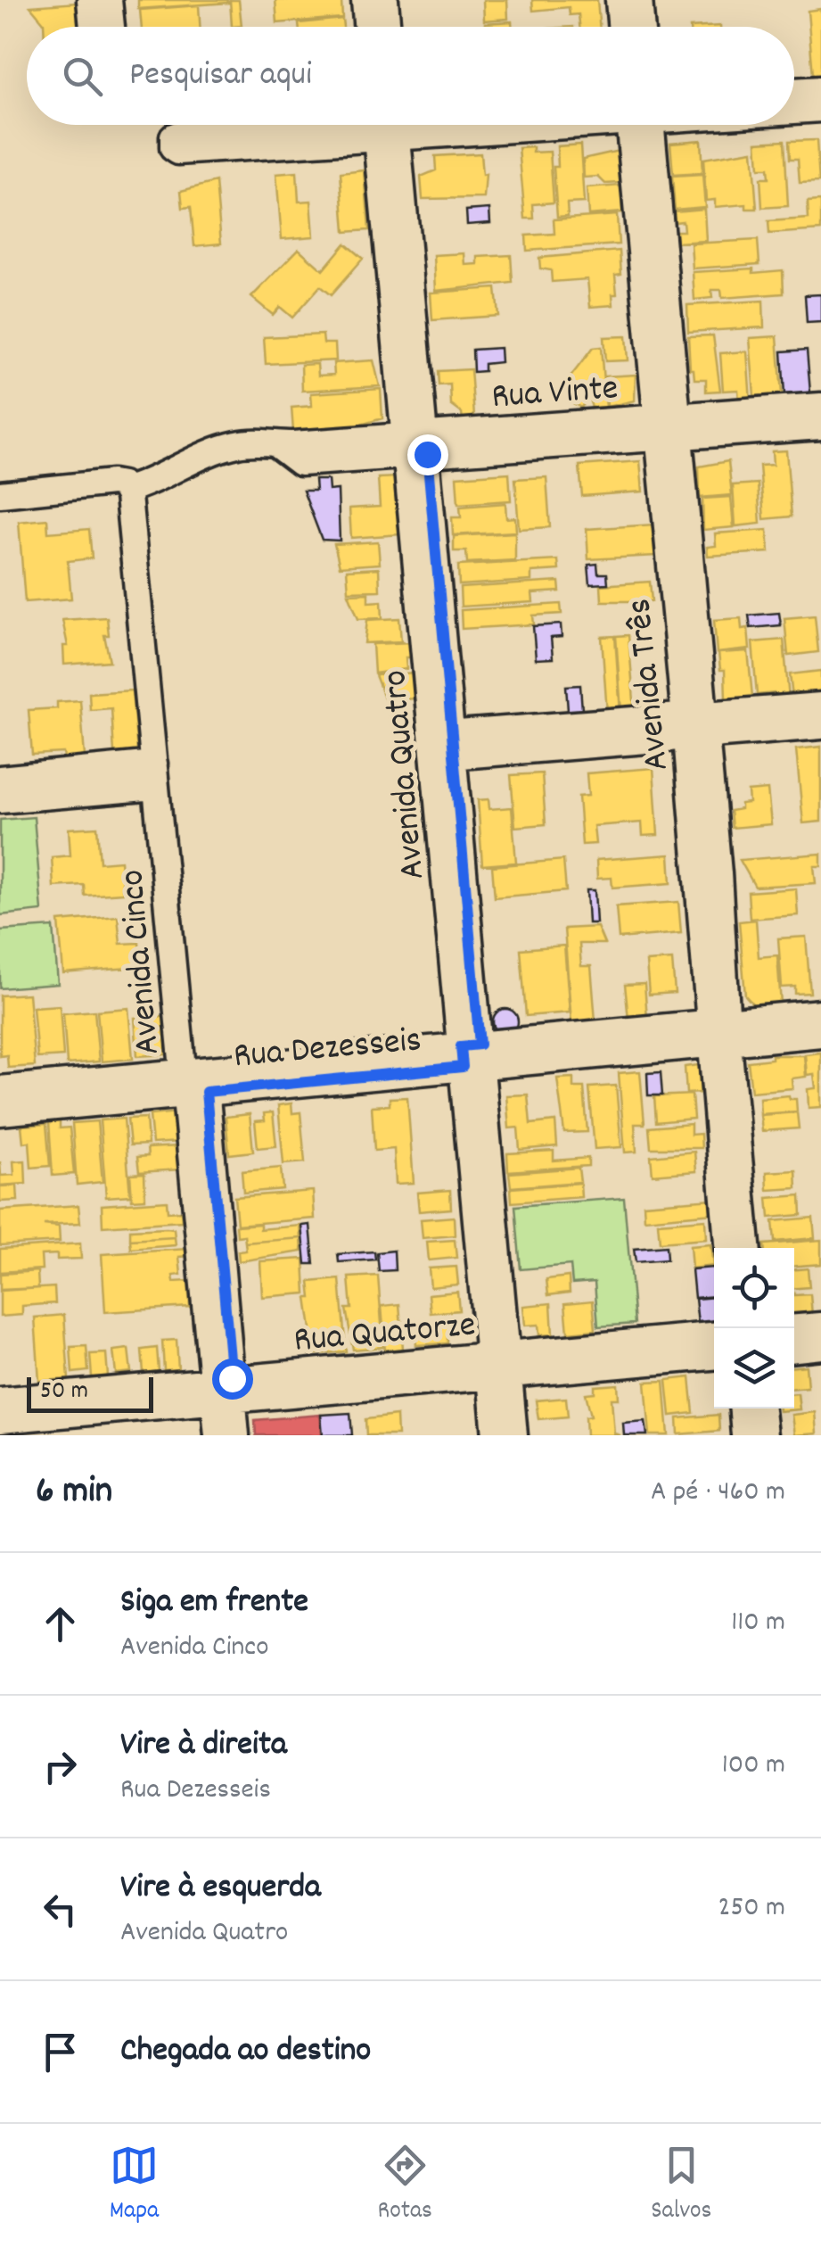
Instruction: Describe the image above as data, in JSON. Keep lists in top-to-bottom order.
{
  "streets": {
    "street": [
      "Rua Vinte",
      "Avenida Três",
      "Avenida Quatro",
      "Avenida Cinco",
      "Rua Dezesseis",
      "Rua Quatorze"
    ]
  },
  "crossings": [
    ["Rua Vinte", "Avenida Três"],
    ["Rua Vinte", "Avenida Quatro"],
    ["Rua Vinte", "Avenida Cinco"],
    ["Avenida Três", "Rua Dezesseis"],
    ["Avenida Quatro", "Rua Dezesseis"],
    ["Avenida Quatro", "Rua Quatorze"],
    ["Avenida Cinco", "Rua Dezesseis"],
    ["Avenida Cinco", "Rua Quatorze"]
  ],
  "scale_bar": "50 m",
  "page": {
    "search": "Pesquisar aqui",
    "scale": "50 m",
    "heading": ["6 min", "A pé · 460 m"],
    "list": [
      ["Siga em frente", "Avenida Cinco", "110 m"],
      ["Vire à direita", "Rua Dezesseis", "100 m"],
      ["Vire à esquerda", "Avenida Quatro", "250 m"],
      "Chegada ao destino"
    ],
    "nav": ["Mapa", "Rotas", "Salvos"]
  }
}
